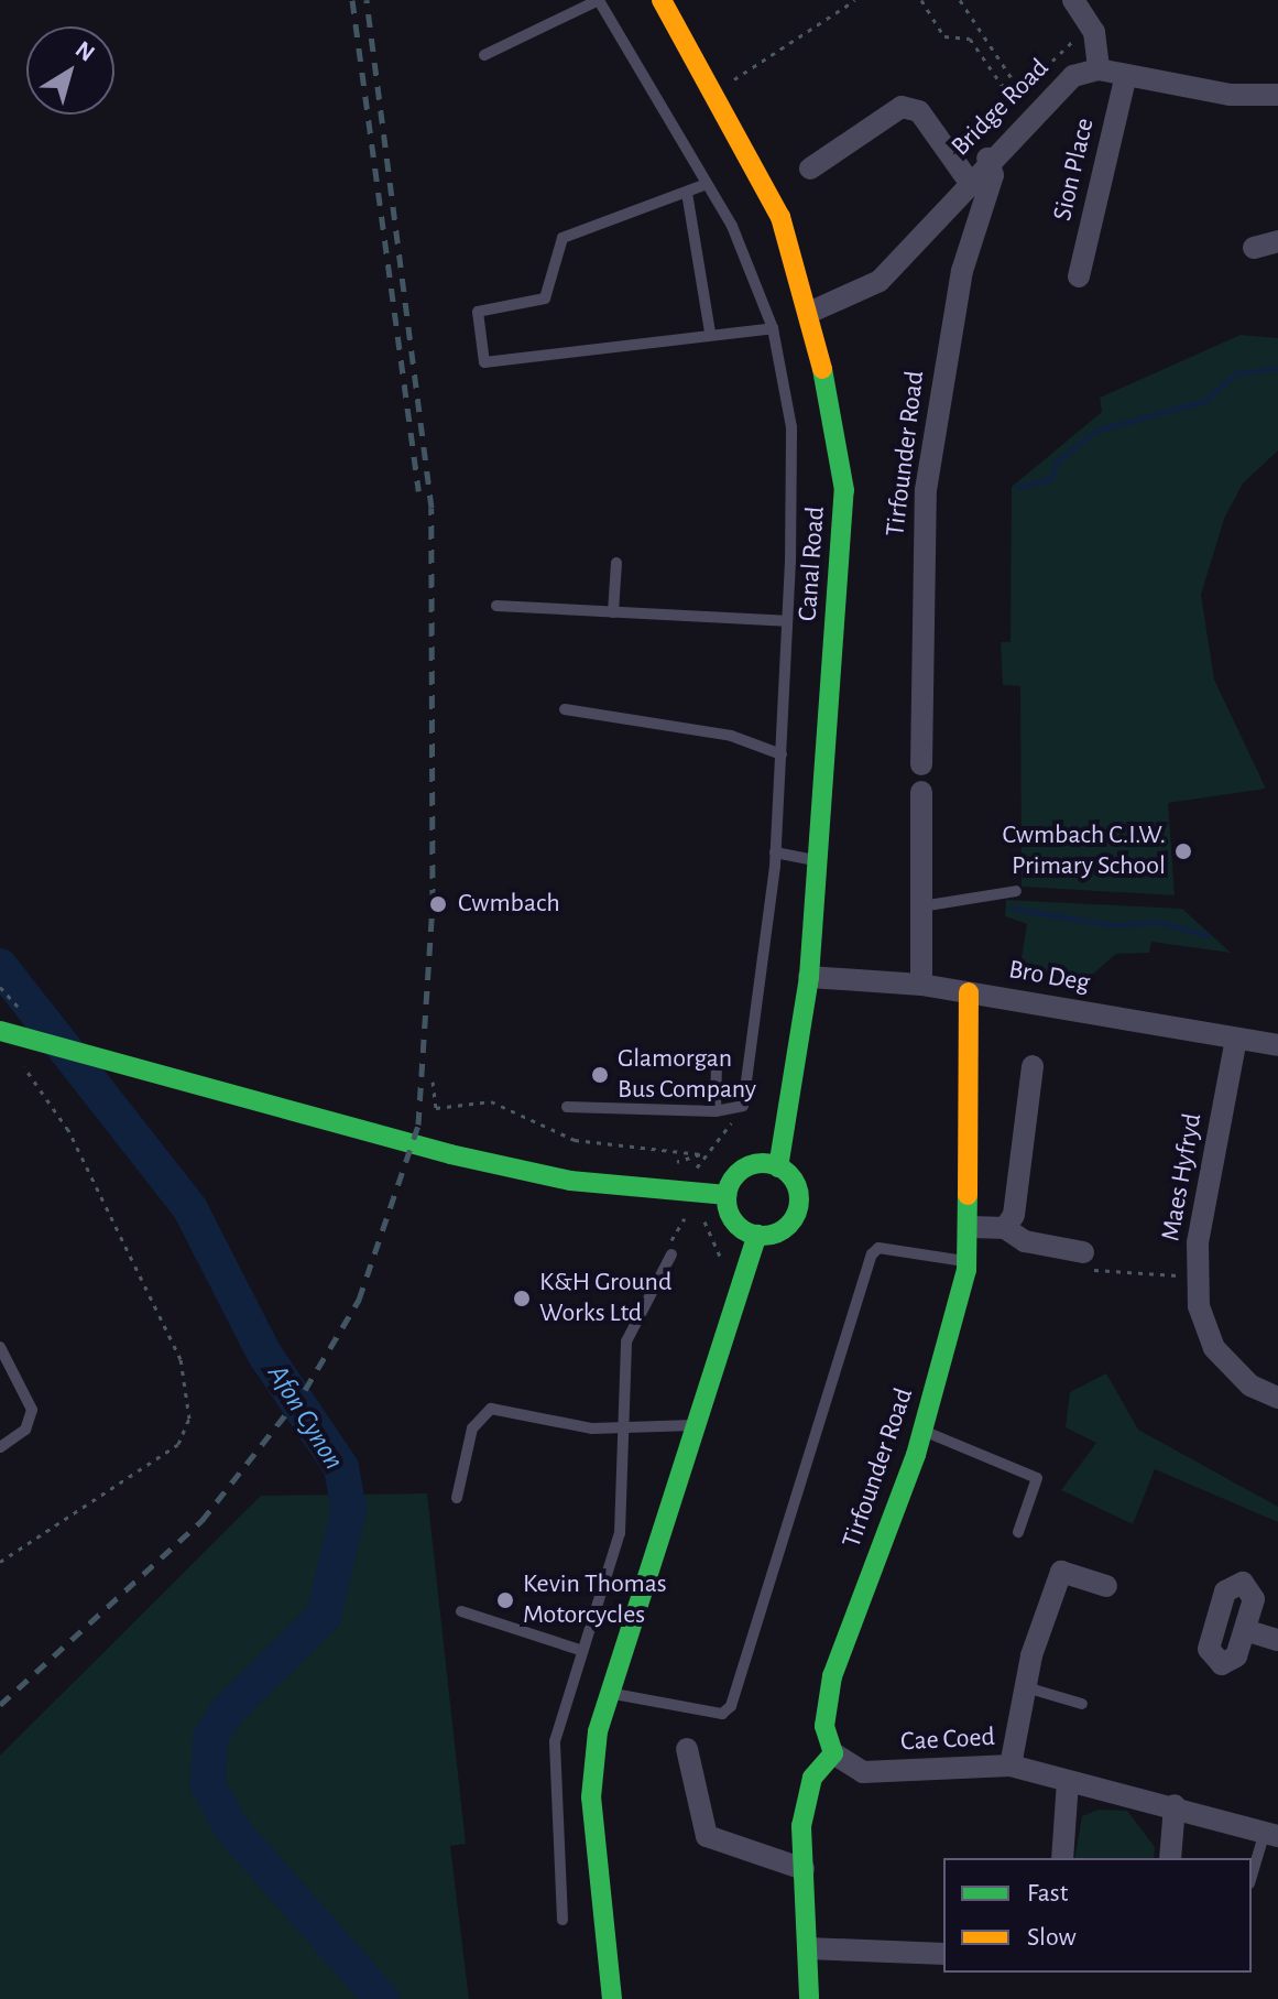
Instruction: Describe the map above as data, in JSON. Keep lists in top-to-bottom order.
{
  "streets": {
    "street": [
      "Bridge Road",
      "Sion Place",
      "Tirfounder Road",
      "Canal Road",
      "Bro Deg",
      "Maes Hyfryd",
      "Cae Coed"
    ]
  },
  "crossings": [
    ["Bridge Road", "Tirfounder Road"],
    ["Bridge Road", "Canal Road"],
    ["Tirfounder Road", "Bro Deg"],
    ["Tirfounder Road", "Cae Coed"],
    ["Canal Road", "Bro Deg"],
    ["Bro Deg", "Maes Hyfryd"]
  ],
  "water": ["Afon Cynon"],
  "places": [
    "Cwmbach C.I.W. Primary School",
    "Cwmbach",
    "Glamorgan Bus Company",
    "K&H Ground Works Ltd",
    "Kevin Thomas Motorcycles"
  ],
  "legend": ["Fast", "Slow"],
  "north": "top right"
}
